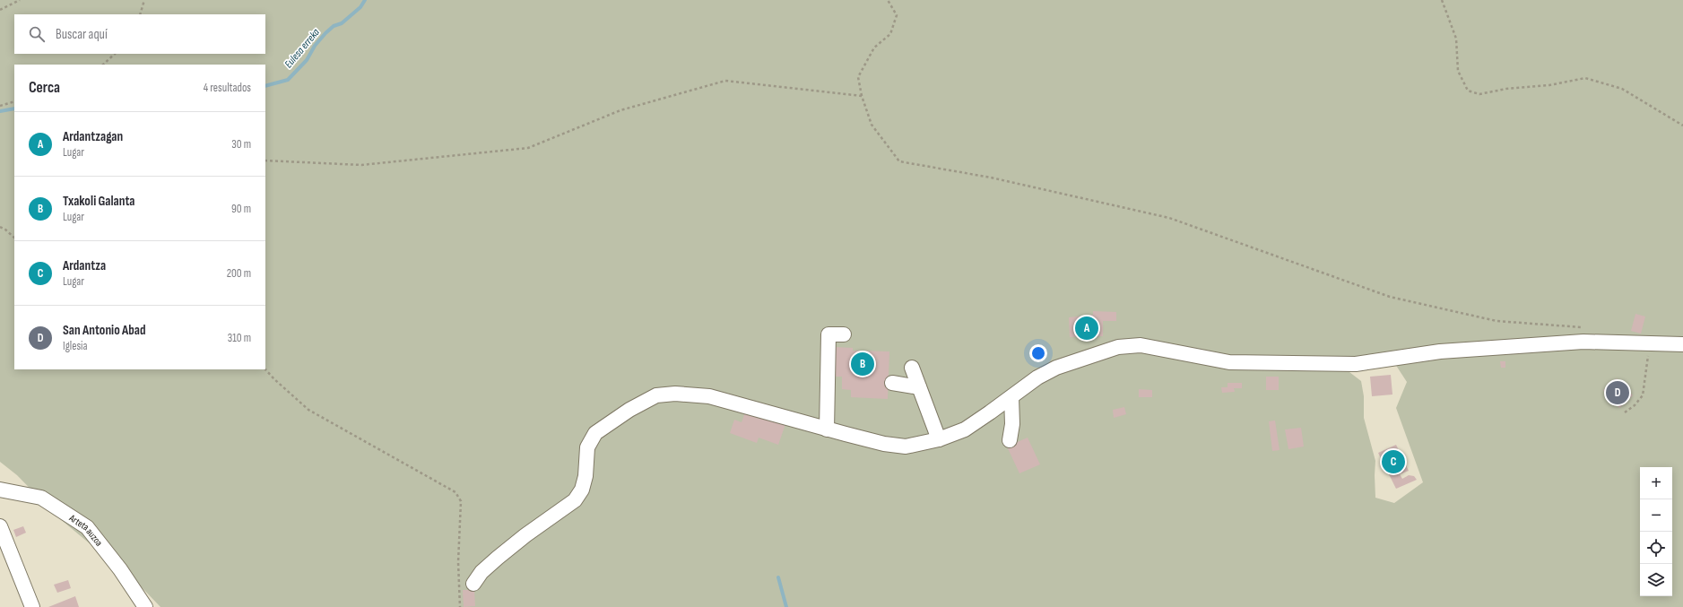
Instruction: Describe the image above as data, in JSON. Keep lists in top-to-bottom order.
{
  "streets": {
    "lane": ["Arteta auzoa"]
  },
  "water": ["Eulesa erreka"],
  "page": {
    "search": "Buscar aquí",
    "heading": ["Cerca", "4 resultados"],
    "list": [
      {
        "mark": "A",
        "name": "Ardantzagan",
        "note": "Lugar",
        "value": "30 m"
      },
      {
        "mark": "B",
        "name": "Txakoli Galanta",
        "note": "Lugar",
        "value": "90 m"
      },
      {
        "mark": "C",
        "name": "Ardantza",
        "note": "Lugar",
        "value": "200 m"
      },
      {
        "mark": "D",
        "name": "San Antonio Abad",
        "note": "Iglesia",
        "value": "310 m"
      }
    ],
    "pins": [
      "A",
      "B",
      "D",
      "C"
    ],
    "map_buttons": ["+", "−"]
  }
}
